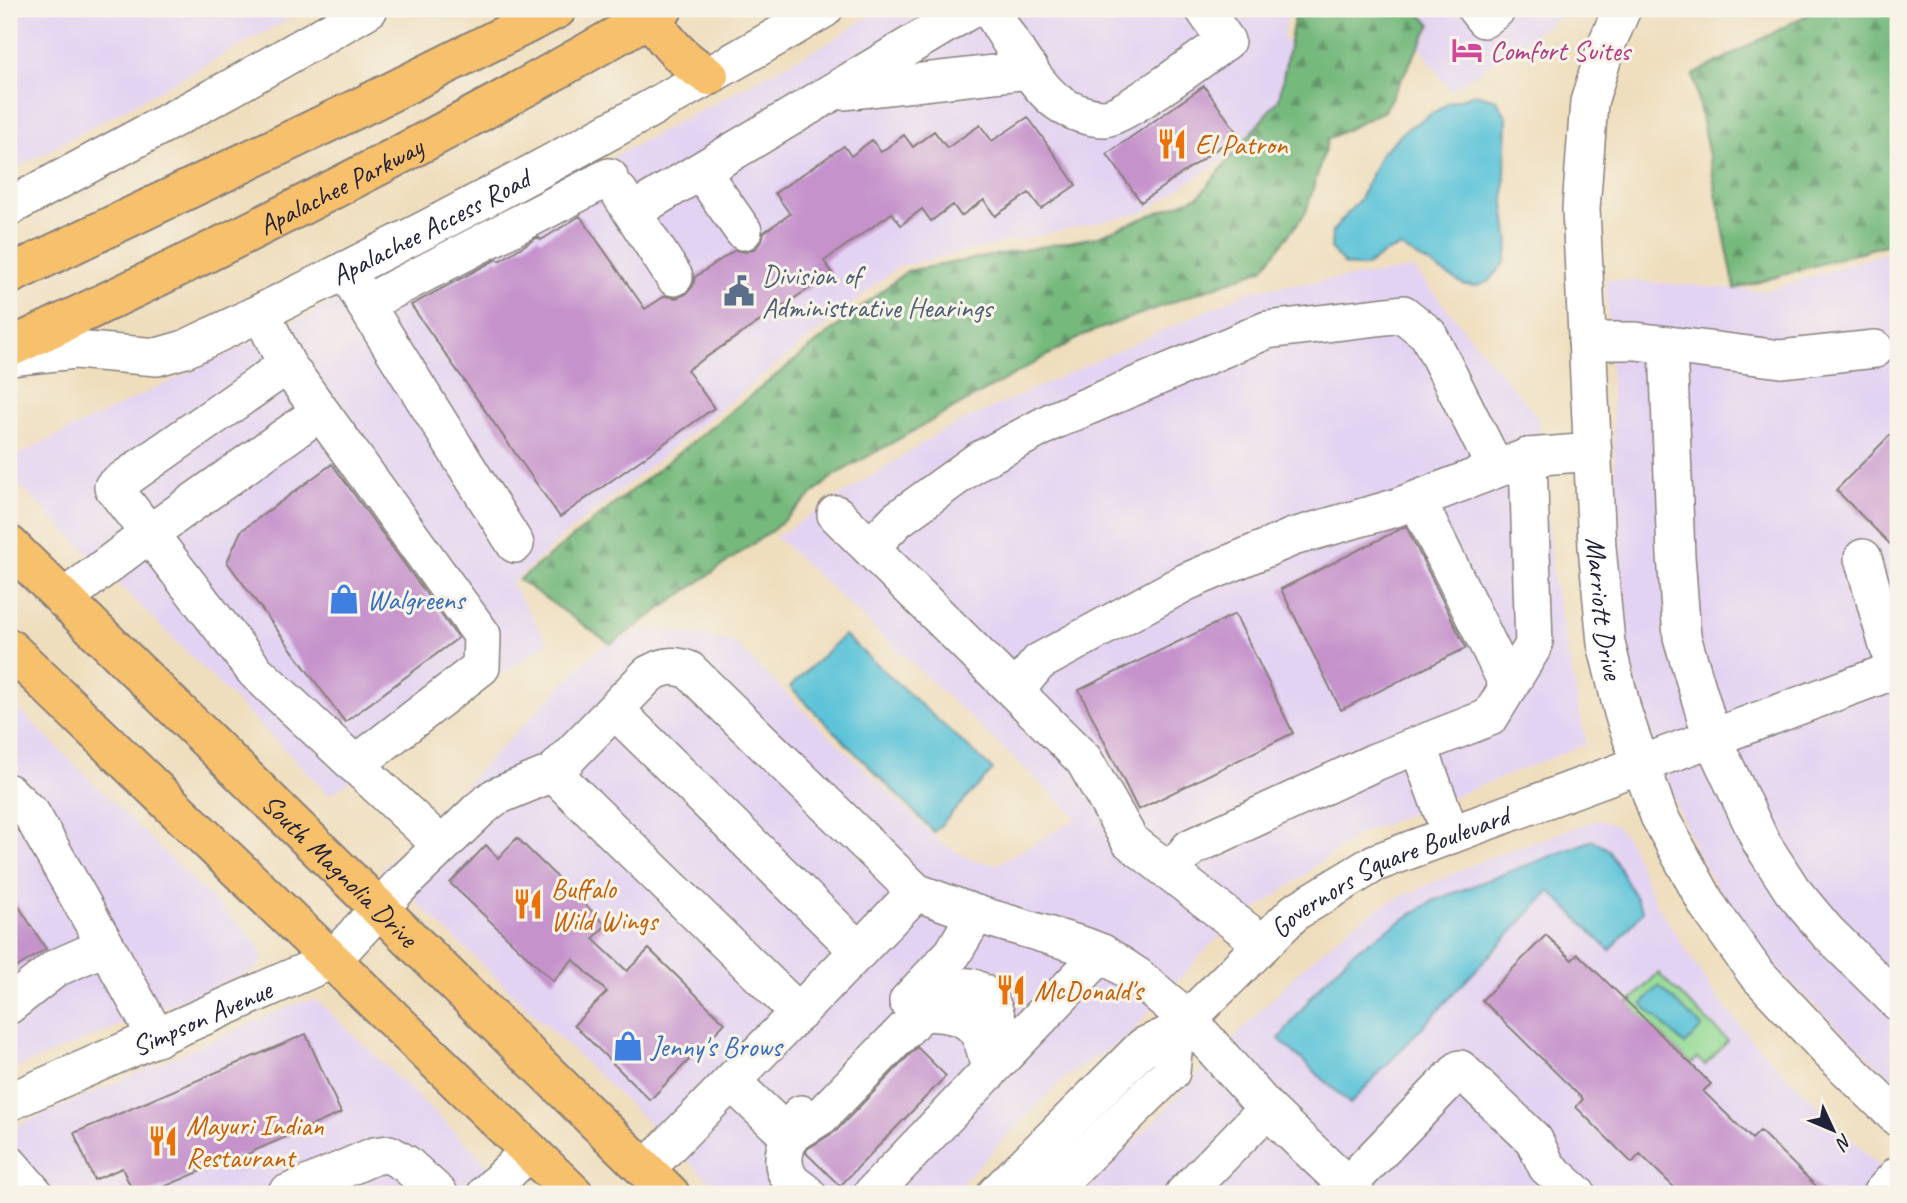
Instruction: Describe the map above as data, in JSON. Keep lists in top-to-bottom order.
{
  "streets": {
    "main road": ["Apalachee Parkway", "South Magnolia Drive"],
    "street": [
      "Apalachee Access Road",
      "Marriott Drive",
      "Governors Square Boulevard",
      "Simpson Avenue"
    ]
  },
  "crossings": [
    ["Marriott Drive", "Governors Square Boulevard"],
    ["South Magnolia Drive", "Simpson Avenue"]
  ],
  "places": {
    "hotel": ["Comfort Suites"],
    "restaurant": [
      "El Patron",
      "Buffalo Wild Wings",
      "McDonald's",
      "Mayuri Indian Restaurant"
    ],
    "public building": ["Division of Administrative Hearings"],
    "shop": ["Walgreens", "Jenny's Brows"]
  },
  "north": "bottom right"
}
